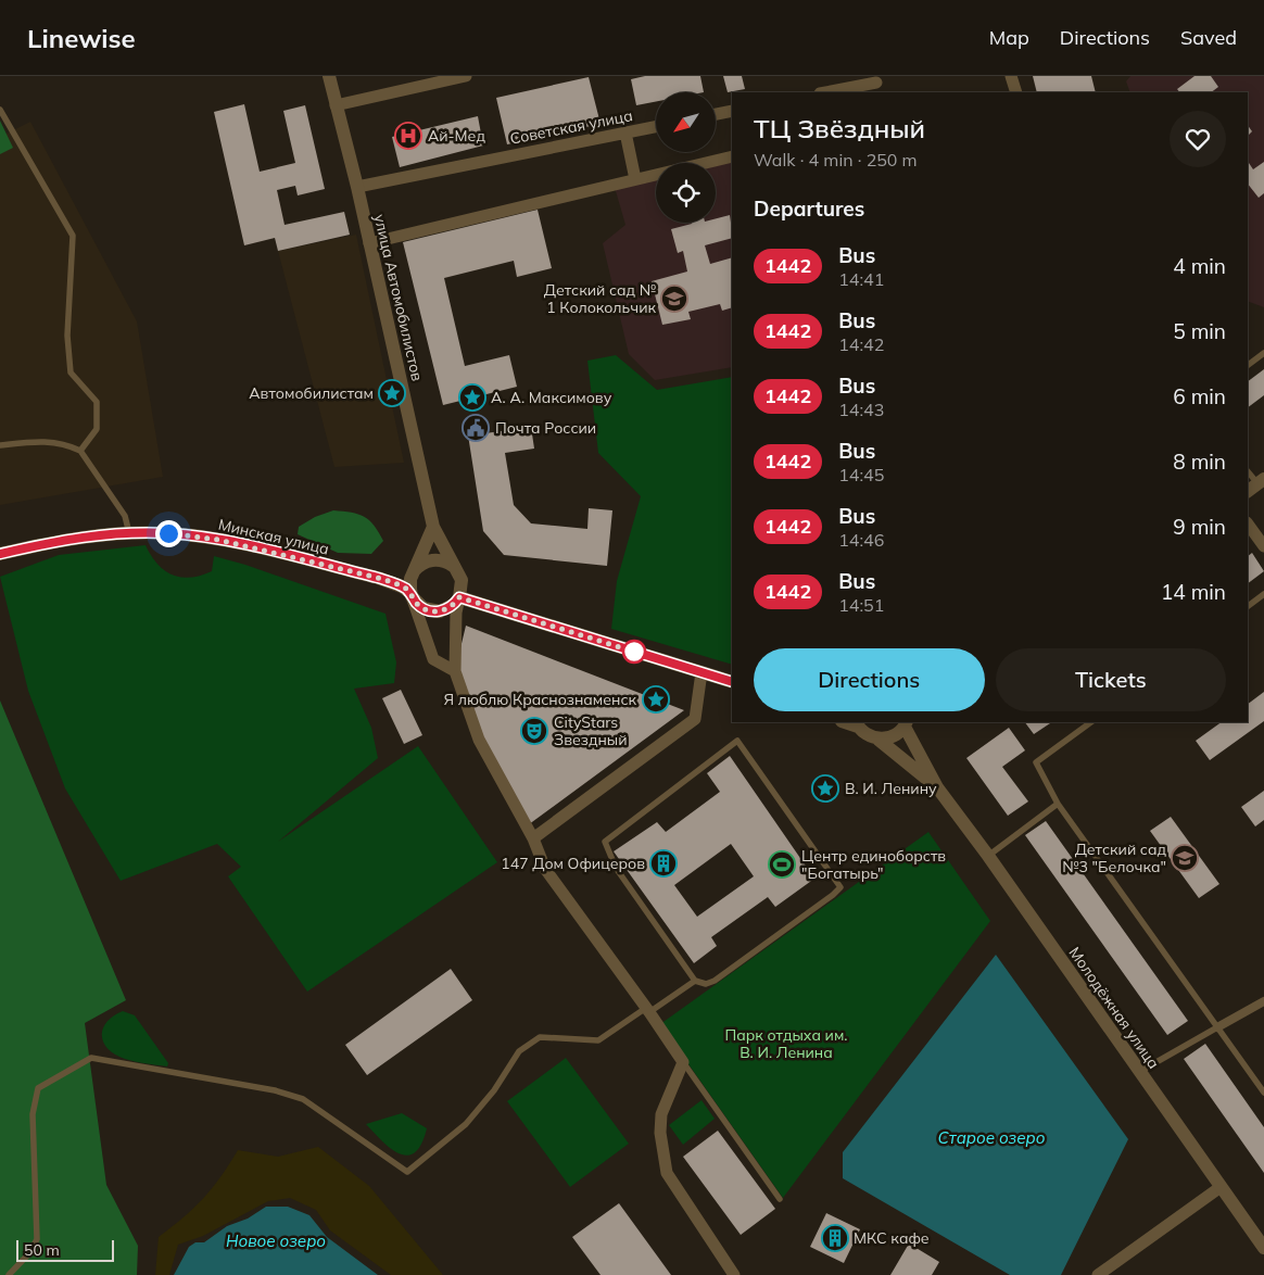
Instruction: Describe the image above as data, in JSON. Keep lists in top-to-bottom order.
{
  "streets": {
    "street": [
      "Советская улица",
      "улица Автомобилистов",
      "Минская улица",
      "Молодёжная улица"
    ]
  },
  "crossings": [
    ["Советская улица", "улица Автомобилистов"]
  ],
  "water": ["Старое озеро", "Новое озеро"],
  "parks": ["Парк отдыха им. В. И. Ленина"],
  "places": {
    "hospital": ["Ай-Мед"],
    "school or university": ["Детский сад № 1 Колокольчик", "Детский сад №3 \"Белочка\""],
    "place": [
      "Автомобилистам",
      "А. А. Максимову",
      "Я люблю Краснознаменск",
      "В. И. Ленину"
    ],
    "public building": ["Почта России"],
    "theatre": ["CityStars Звездный"],
    "building": ["147 Дом Офицеров", "МКС кафе"],
    "sports": ["Центр единоборств \"Богатырь\""]
  },
  "lines": ["bus line 1442"],
  "scale_bar": "50 m",
  "north": "bottom left",
  "page": {
    "header": "Linewise",
    "nav": ["Map", "Directions", "Saved"],
    "heading": [
      ["ТЦ Звёздный", "Walk · 4 min · 250 m"],
      "Departures"
    ],
    "list": [
      {
        "mark": "1442",
        "name": "Bus",
        "note": "14:41",
        "value": "4 min"
      },
      {
        "mark": "1442",
        "name": "Bus",
        "note": "14:42",
        "value": "5 min"
      },
      {
        "mark": "1442",
        "name": "Bus",
        "note": "14:43",
        "value": "6 min"
      },
      {
        "mark": "1442",
        "name": "Bus",
        "note": "14:45",
        "value": "8 min"
      },
      {
        "mark": "1442",
        "name": "Bus",
        "note": "14:46",
        "value": "9 min"
      },
      {
        "mark": "1442",
        "name": "Bus",
        "note": "14:51",
        "value": "14 min"
      }
    ],
    "buttons": ["Directions", "Tickets"],
    "scale": "50 m"
  }
}
